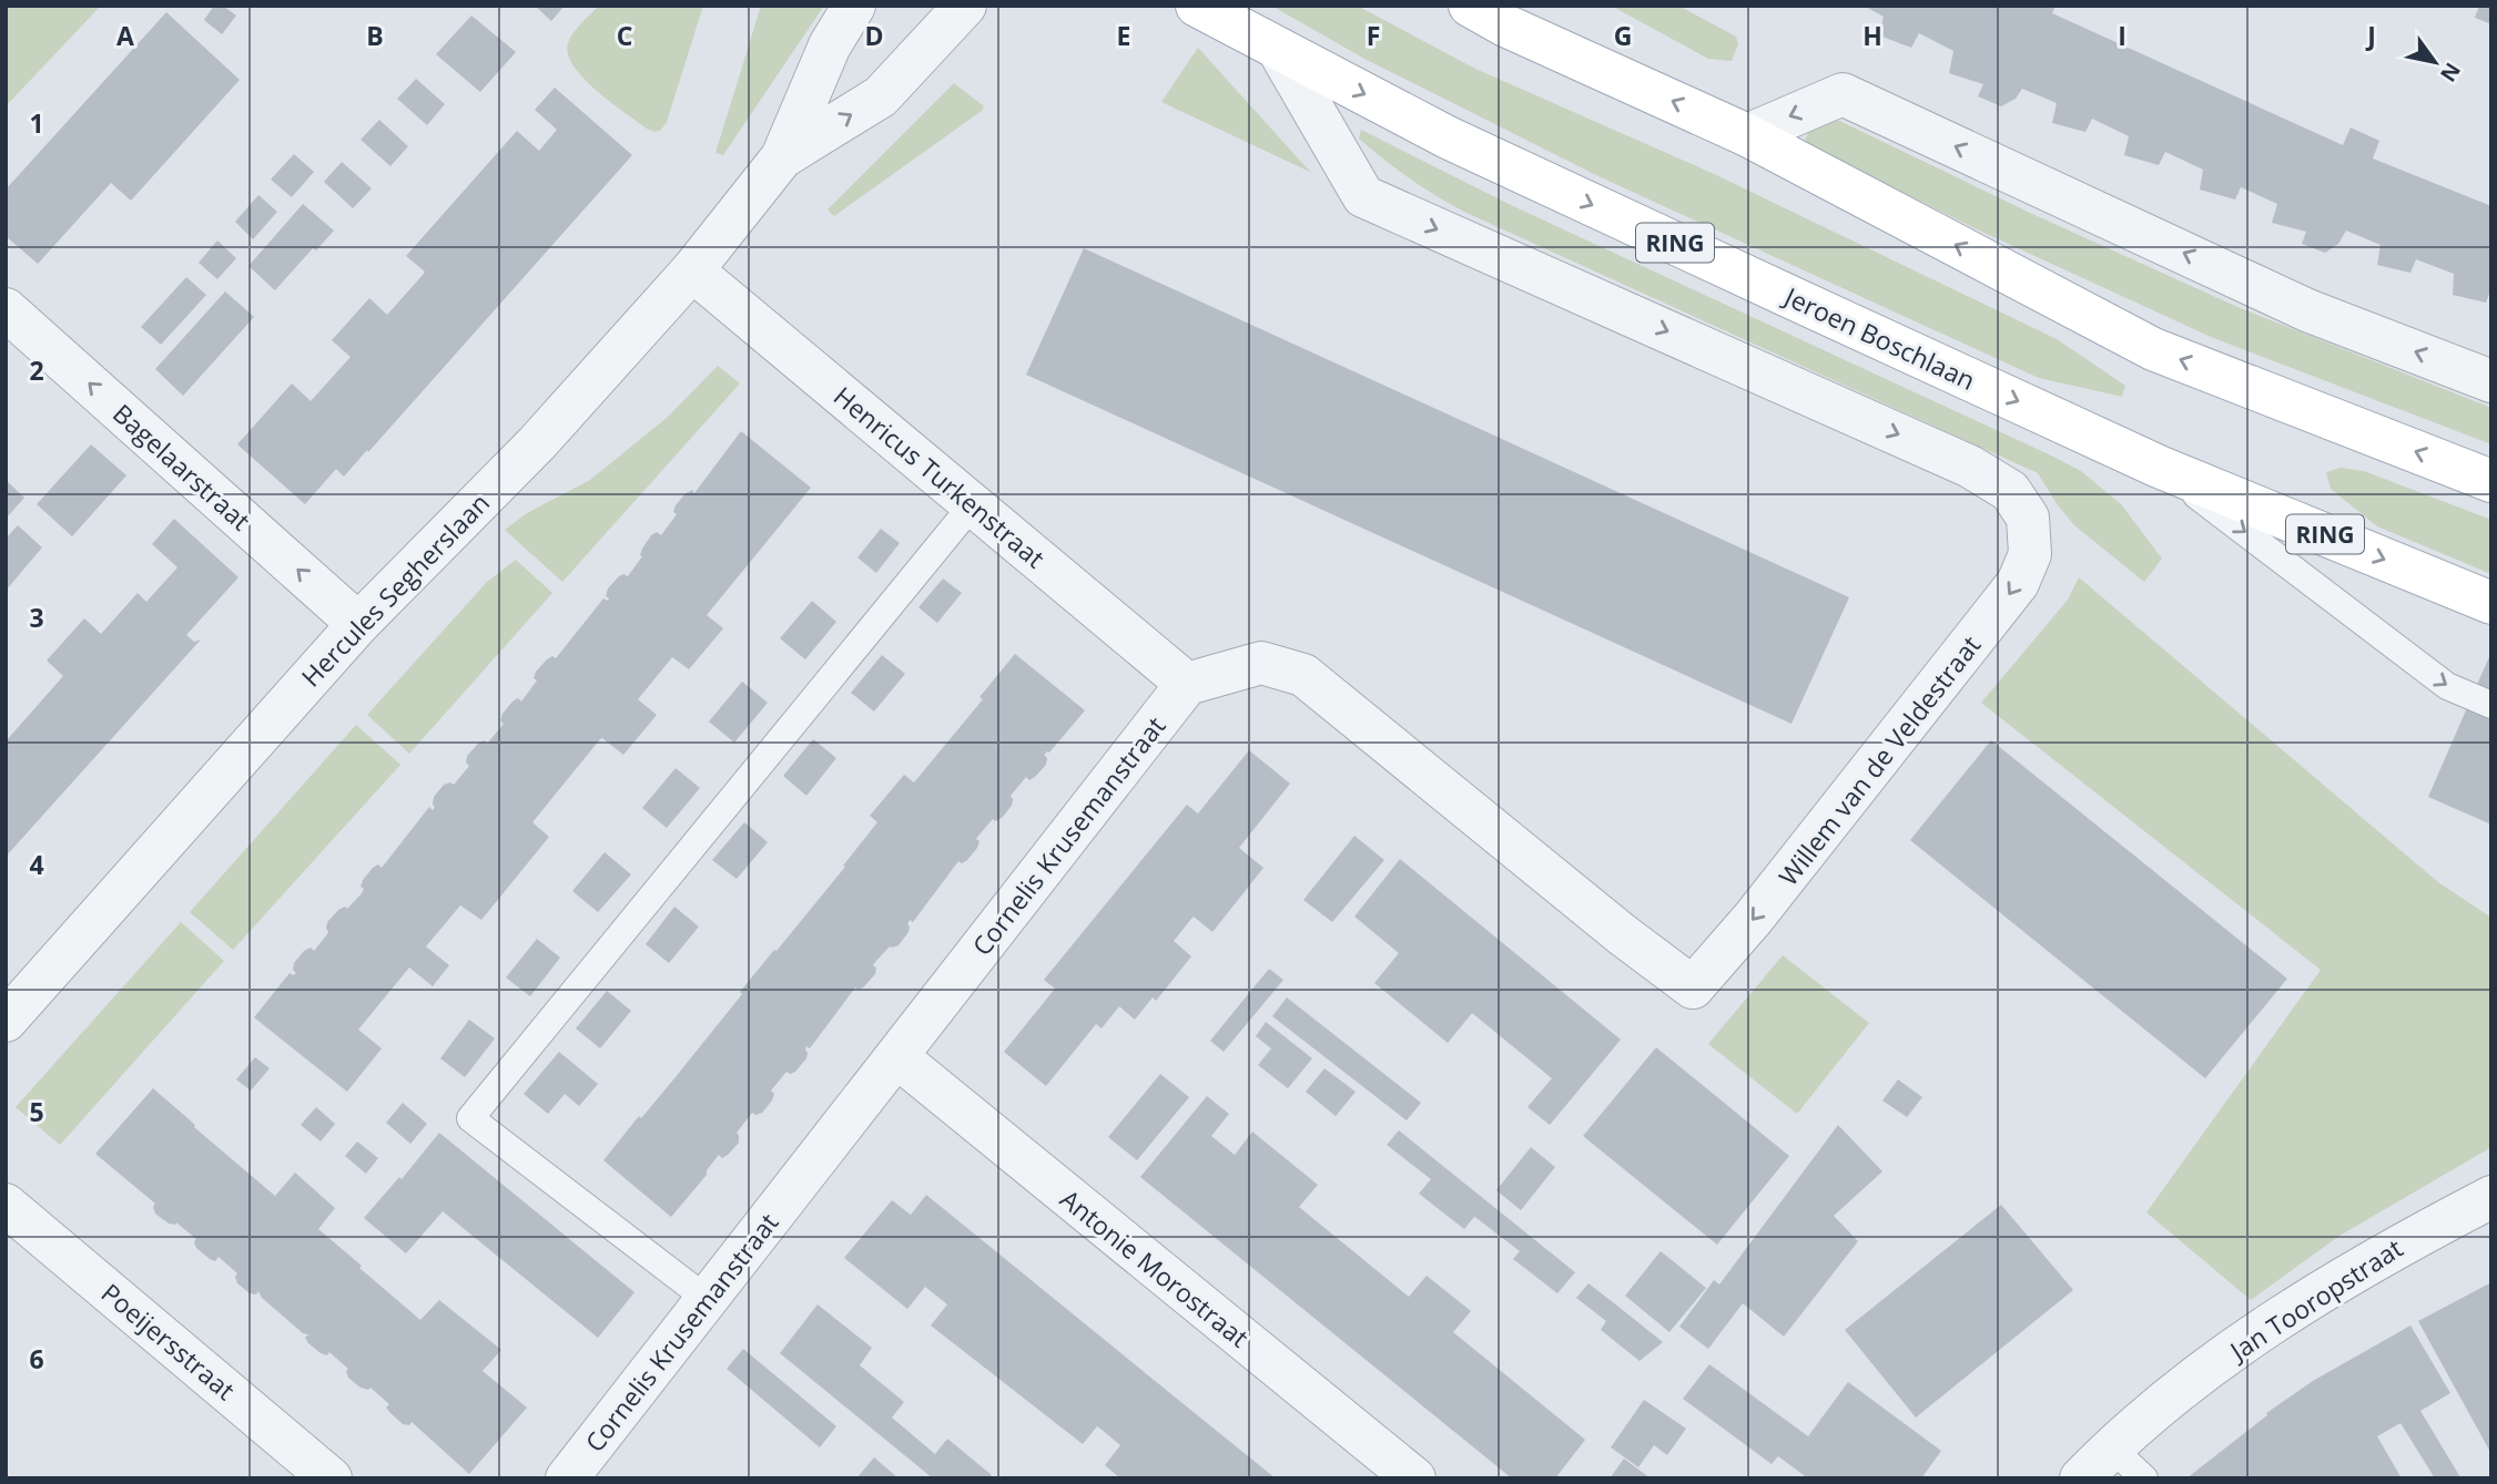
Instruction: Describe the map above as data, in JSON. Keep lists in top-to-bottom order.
{
  "streets": {
    "main road": ["RING", "Jeroen Boschlaan"],
    "street": [
      "Bagelaarstraat",
      "Henricus Turkenstraat",
      "Hercules Segherslaan",
      "Willem van de Veldestraat",
      "Cornelis Krusemanstraat",
      "Antonie Morostraat",
      "Jan Tooropstraat",
      "Poeijersstraat"
    ]
  },
  "crossings": [
    ["Jeroen Boschlaan", "Willem van de Veldestraat"],
    ["Bagelaarstraat", "Hercules Segherslaan"],
    ["Henricus Turkenstraat", "Hercules Segherslaan"],
    ["Henricus Turkenstraat", "Willem van de Veldestraat"],
    ["Henricus Turkenstraat", "Cornelis Krusemanstraat"],
    ["Willem van de Veldestraat", "Cornelis Krusemanstraat"],
    ["Cornelis Krusemanstraat", "Antonie Morostraat"]
  ],
  "one_way": ["Bagelaarstraat"],
  "north": "bottom right",
  "grid": {
    "columns": [
      "A",
      "B",
      "C",
      "D",
      "E",
      "F",
      "G",
      "H",
      "I",
      "J"
    ],
    "rows": [
      "1",
      "2",
      "3",
      "4",
      "5",
      "6"
    ]
  }
}
